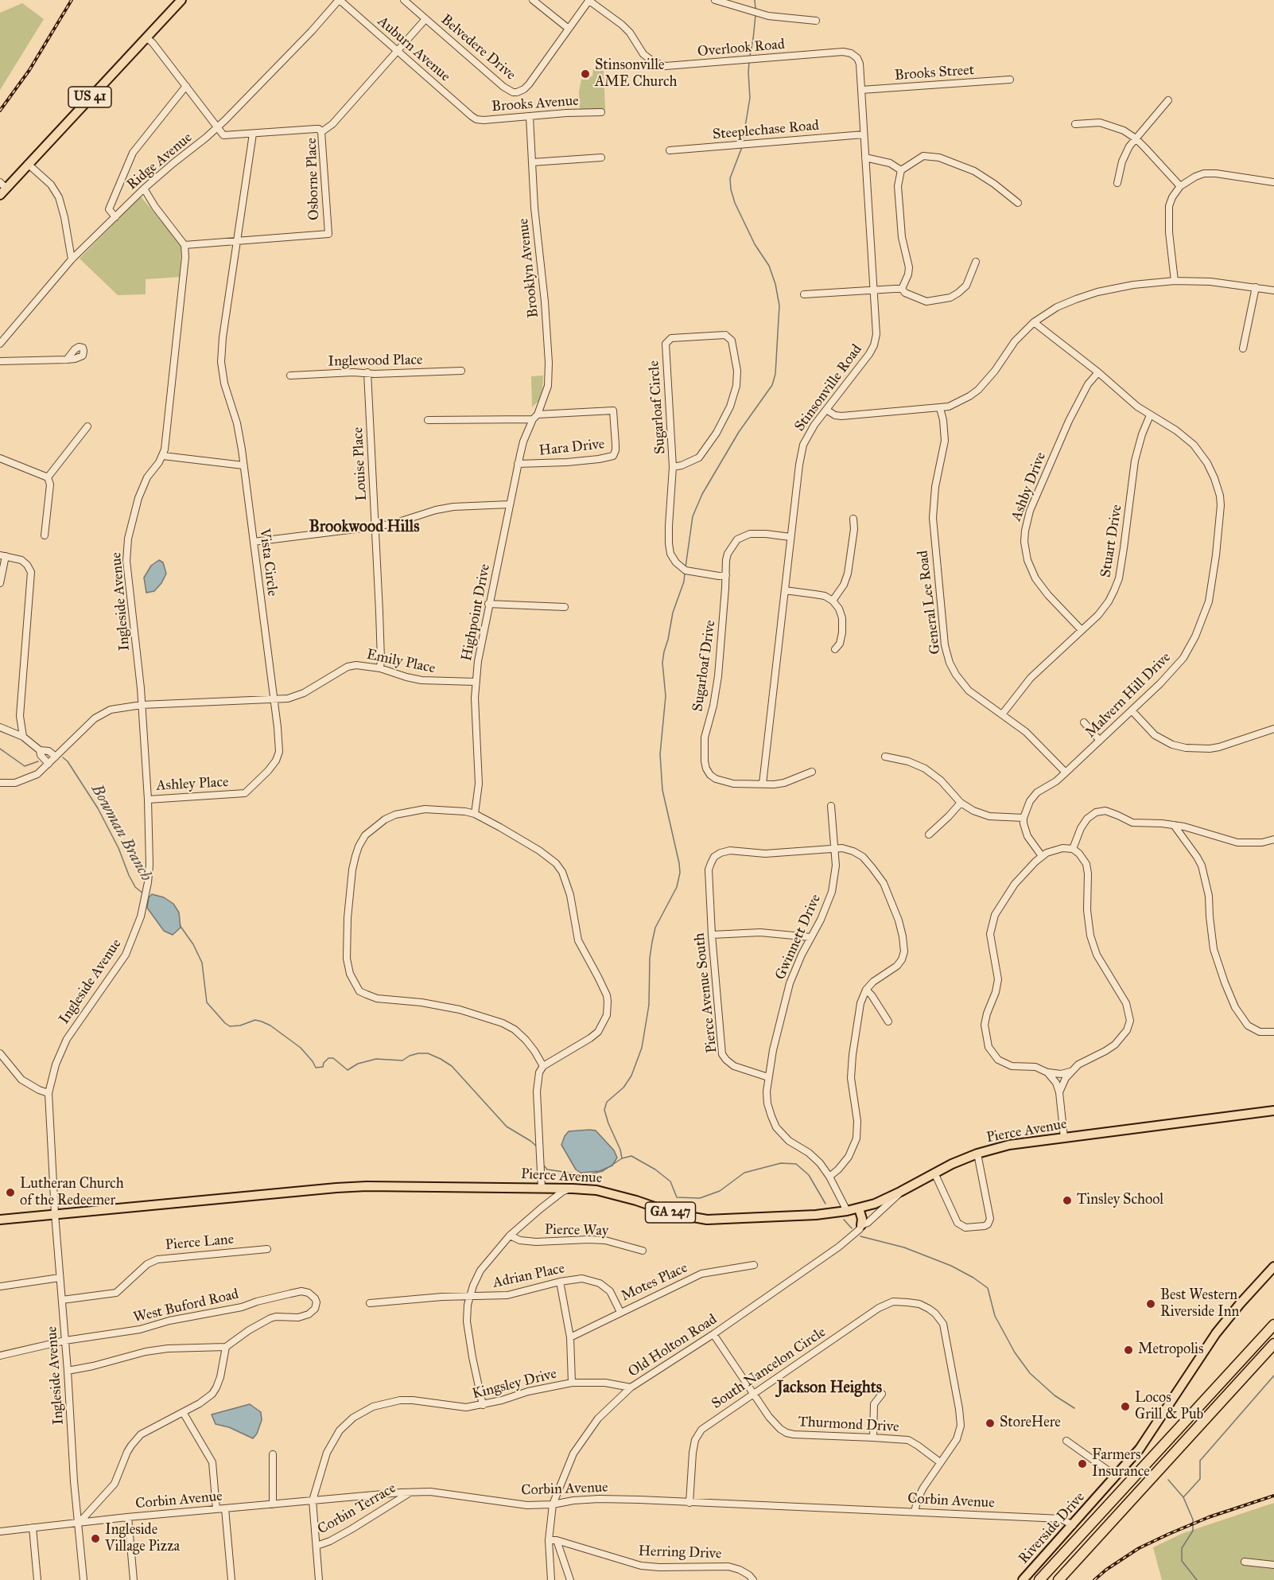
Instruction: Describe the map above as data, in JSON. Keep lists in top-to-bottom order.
{
  "streets": {
    "main road": [
      "US 41",
      "Pierce Avenue",
      "GA 247",
      "Riverside Drive"
    ],
    "street": [
      "Belvedere Drive",
      "Overlook Road",
      "Auburn Avenue",
      "Brooks Street",
      "Brooks Avenue",
      "Steeplechase Road",
      "Ridge Avenue",
      "Osborne Place",
      "Brooklyn Avenue",
      "Inglewood Place",
      "Stinsonville Road",
      "Sugarloaf Circle",
      "Hara Drive",
      "Louise Place",
      "Ashby Drive",
      "Stuart Drive",
      "Vista Circle",
      "Ingleside Avenue",
      "General Lee Road",
      "Highpoint Drive",
      "Emily Place",
      "Sugarloaf Drive",
      "Malvern Hill Drive",
      "Ashley Place",
      "Gwinnett Drive",
      "Pierce Avenue South",
      "Pierce Way",
      "Pierce Lane",
      "Adrian Place",
      "Motes Place",
      "West Buford Road",
      "Old Holton Road",
      "South Nancelon Circle",
      "Kingsley Drive",
      "Thurmond Drive",
      "Corbin Avenue",
      "Corbin Terrace",
      "Herring Drive"
    ]
  },
  "crossings": [
    ["Belvedere Drive", "Osborne Place"],
    ["Overlook Road", "Brooks Street"],
    ["Overlook Road", "Stinsonville Road"],
    ["Auburn Avenue", "Brooks Avenue"],
    ["Auburn Avenue", "Ridge Avenue"],
    ["Auburn Avenue", "Osborne Place"],
    ["Brooks Street", "Stinsonville Road"],
    ["Brooks Avenue", "Brooklyn Avenue"],
    ["Steeplechase Road", "Stinsonville Road"],
    ["Osborne Place", "Vista Circle"],
    ["Brooklyn Avenue", "Hara Drive"],
    ["Brooklyn Avenue", "Highpoint Drive"],
    ["Inglewood Place", "Louise Place"],
    ["Stinsonville Road", "Sugarloaf Drive"],
    ["Sugarloaf Circle", "Sugarloaf Drive"],
    ["Hara Drive", "Highpoint Drive"],
    ["Louise Place", "Emily Place"],
    ["Ashby Drive", "Stuart Drive"],
    ["Ashby Drive", "Malvern Hill Drive"],
    ["Stuart Drive", "General Lee Road"],
    ["Stuart Drive", "Malvern Hill Drive"],
    ["Vista Circle", "Emily Place"],
    ["Vista Circle", "Ashley Place"],
    ["Ingleside Avenue", "Ashley Place"],
    ["Ingleside Avenue", "Pierce Avenue"],
    ["Ingleside Avenue", "Pierce Lane"],
    ["Ingleside Avenue", "West Buford Road"],
    ["Ingleside Avenue", "Corbin Avenue"],
    ["General Lee Road", "Malvern Hill Drive"],
    ["Highpoint Drive", "Emily Place"],
    ["Emily Place", "Ashley Place"],
    ["Gwinnett Drive", "Pierce Avenue South"],
    ["Pierce Avenue", "Old Holton Road"],
    ["Adrian Place", "Motes Place"],
    ["Old Holton Road", "Kingsley Drive"],
    ["Old Holton Road", "Thurmond Drive"],
    ["Old Holton Road", "Corbin Avenue"],
    ["Old Holton Road", "Herring Drive"],
    ["South Nancelon Circle", "Thurmond Drive"],
    ["South Nancelon Circle", "Corbin Avenue"],
    ["Kingsley Drive", "Corbin Avenue"],
    ["Kingsley Drive", "Corbin Terrace"],
    ["Corbin Avenue", "Corbin Terrace"],
    ["Corbin Avenue", "Riverside Drive"]
  ],
  "districts": ["Brookwood Hills", "Jackson Heights"],
  "water": ["Bowman Branch"],
  "places": [
    "Stinsonville AME Church",
    "Lutheran Church of the Redeemer",
    "Tinsley School",
    "Best Western Riverside Inn",
    "Metropolis",
    "Locos Grill & Pub",
    "StoreHere",
    "Farmers Insurance",
    "Ingleside Village Pizza"
  ]
}
